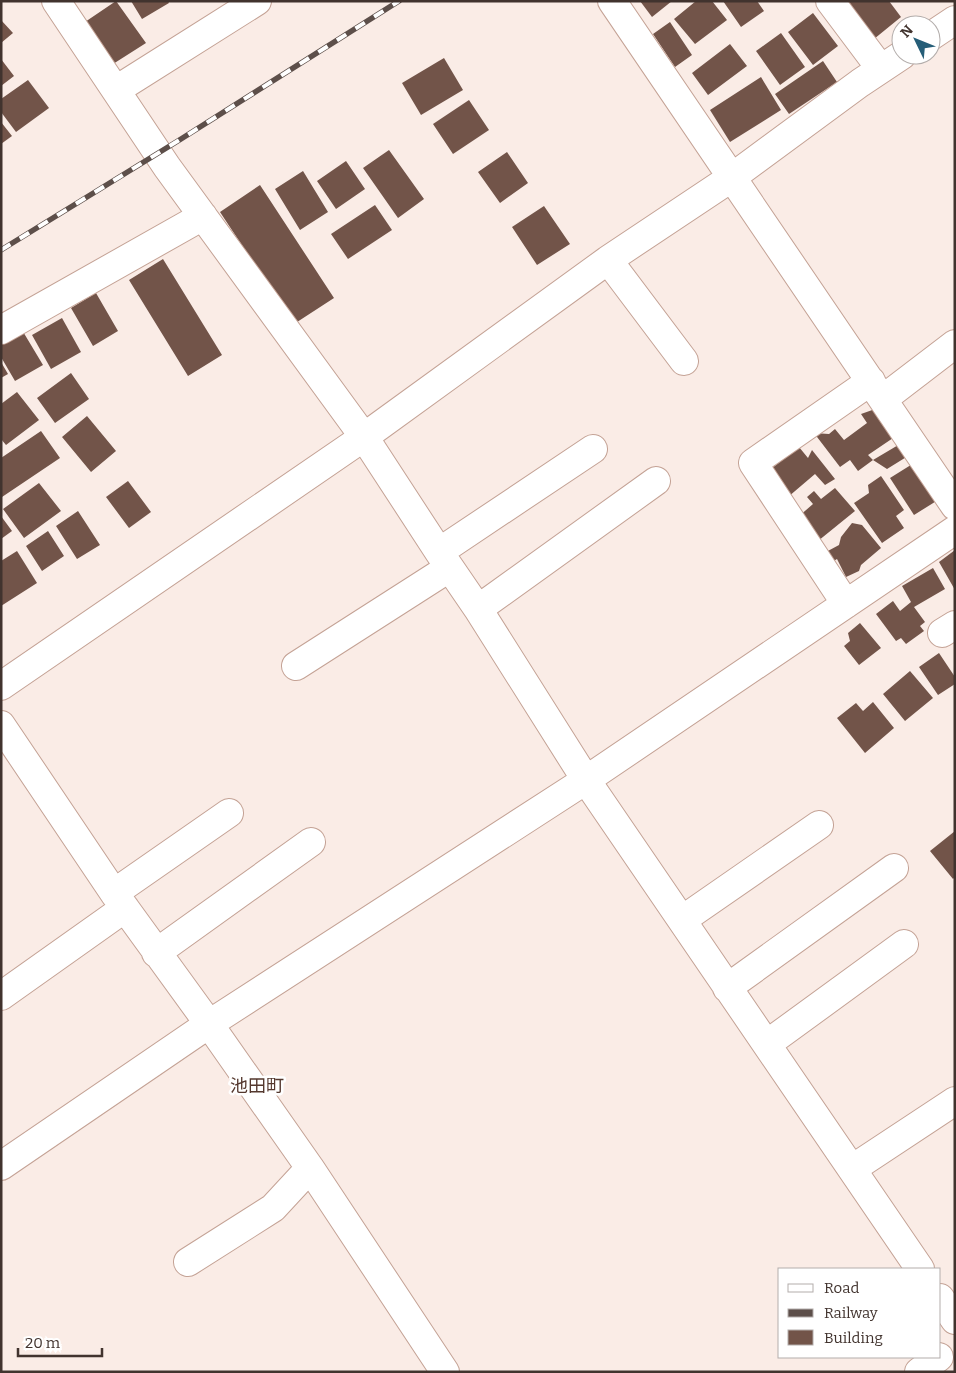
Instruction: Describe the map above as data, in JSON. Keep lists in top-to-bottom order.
{
  "districts": ["池田町"],
  "legend": ["Road", "Railway", "Building"],
  "scale_bar": "20 m",
  "north": "top left"
}
